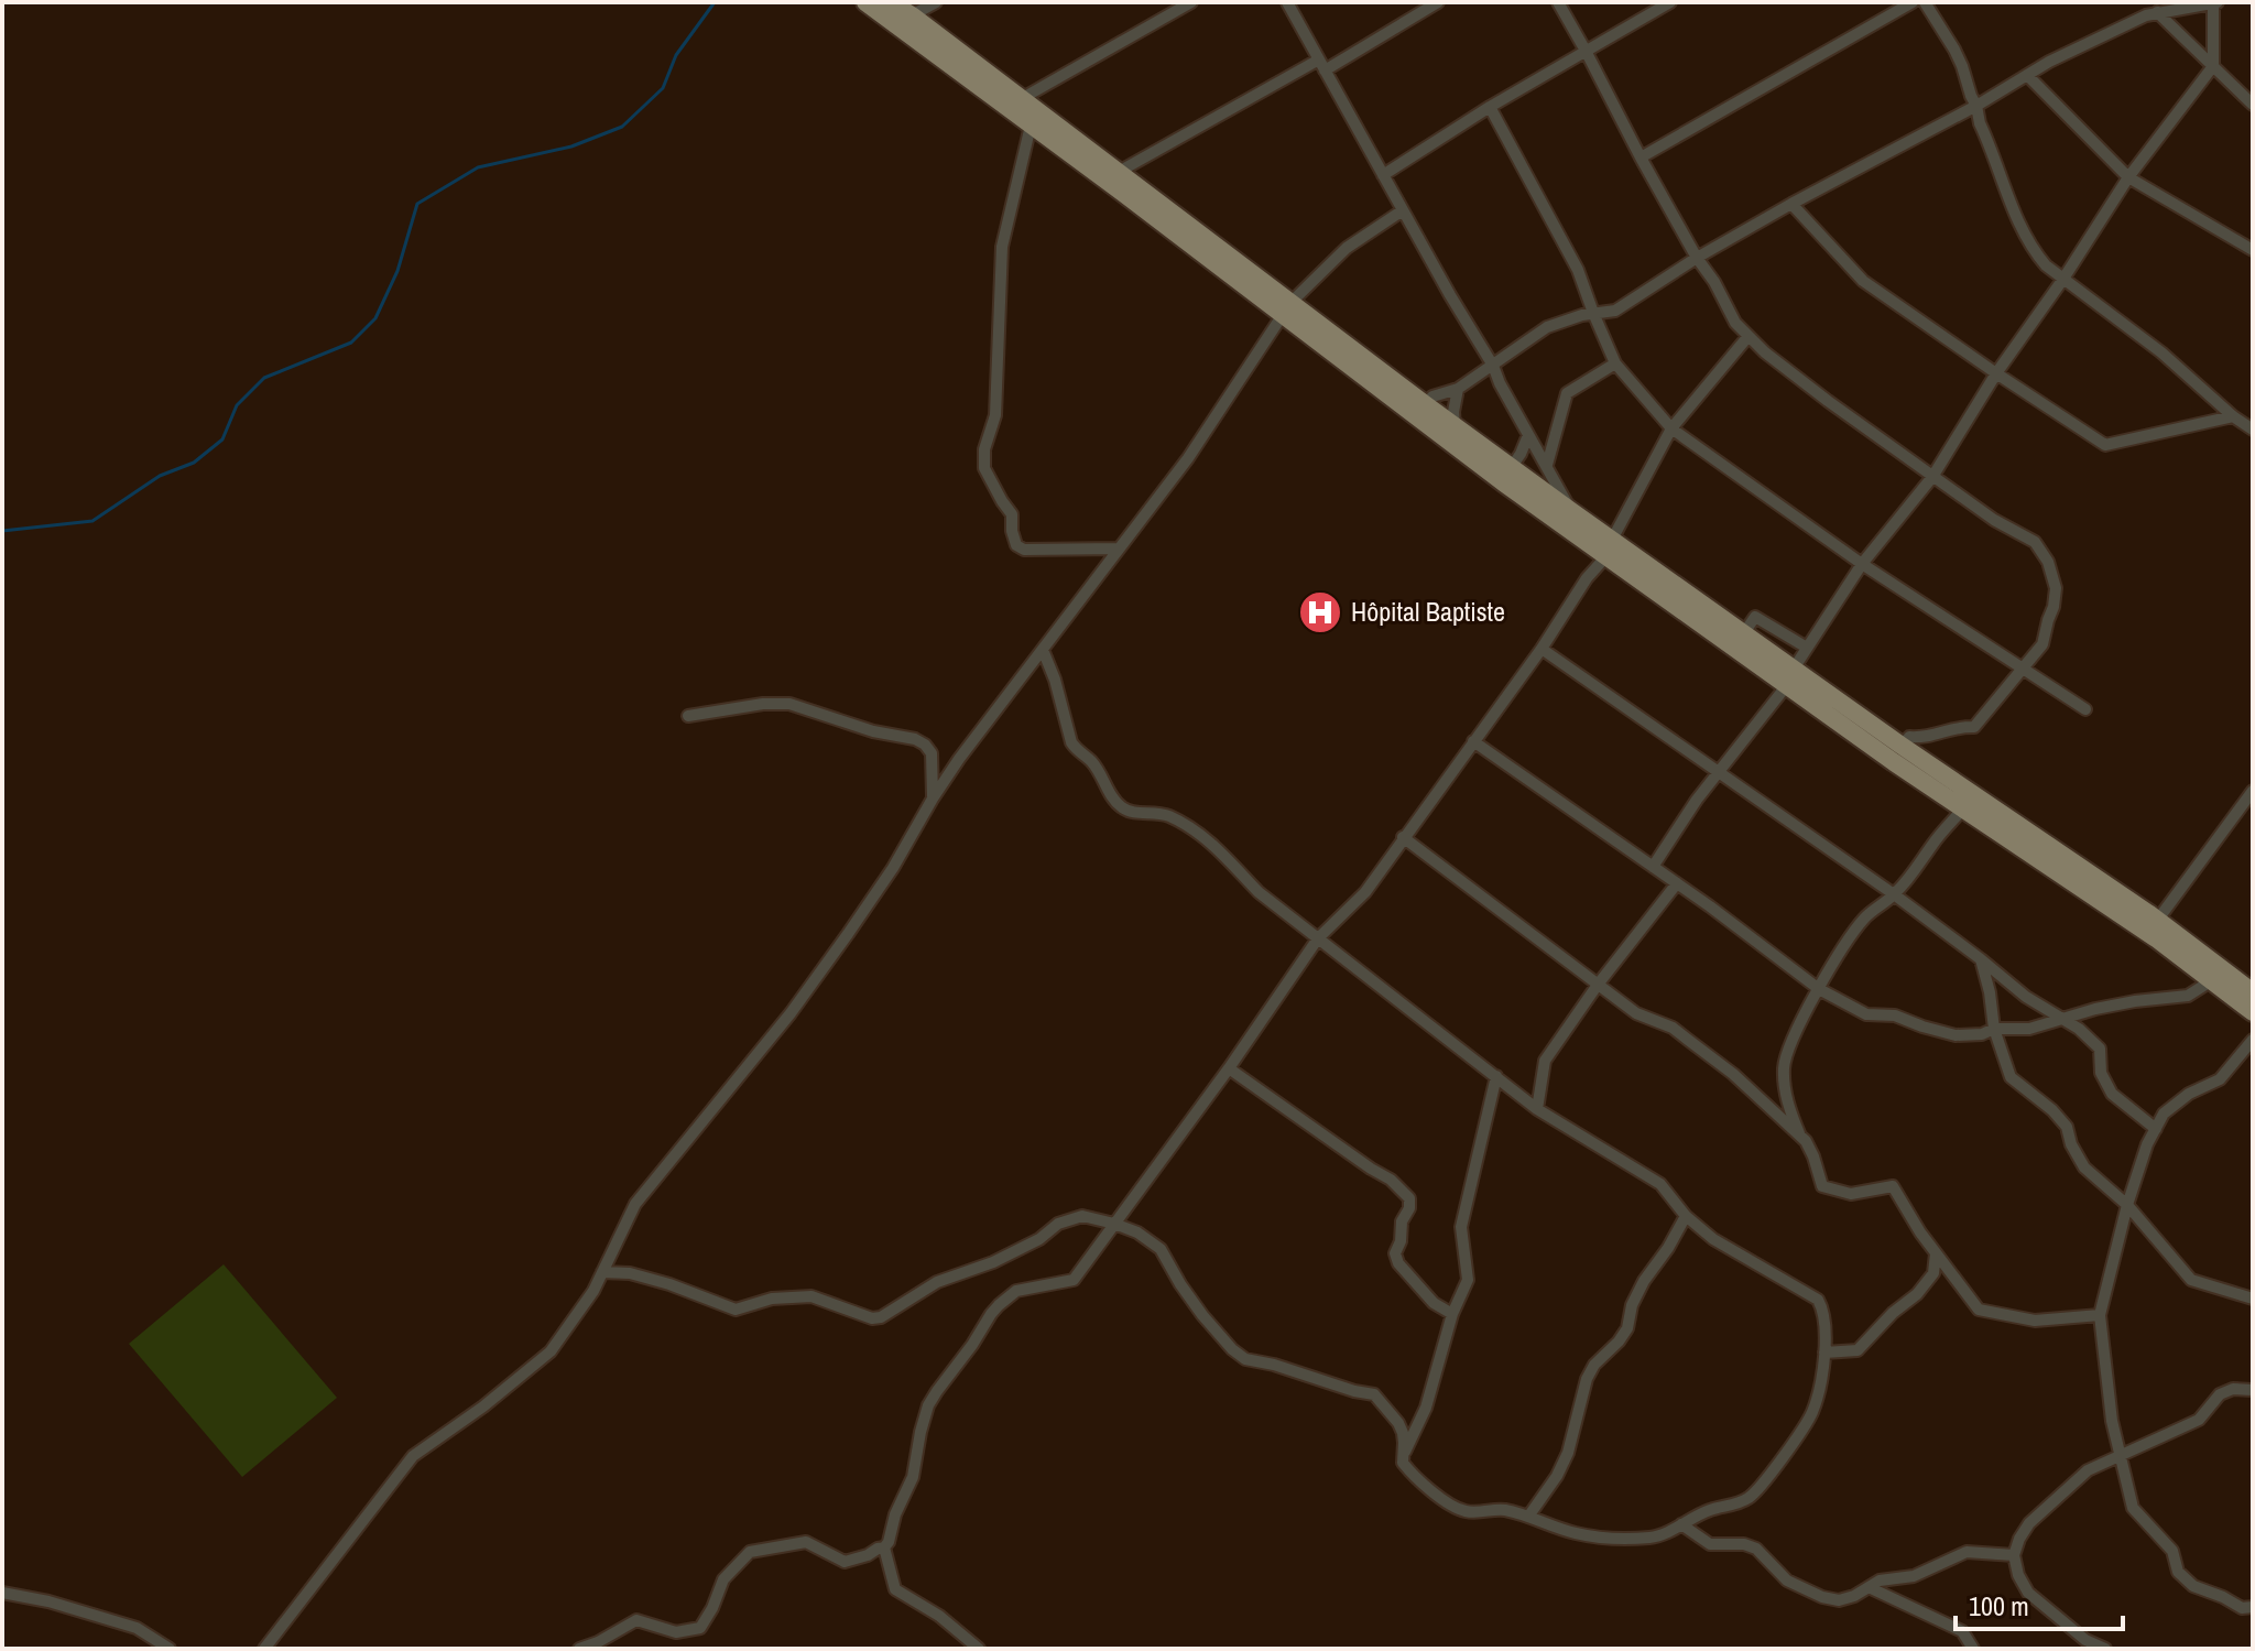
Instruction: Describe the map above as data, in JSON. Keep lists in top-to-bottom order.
{
  "places": {
    "hospital": ["Hôpital Baptiste"]
  },
  "scale_bar": "100 m"
}
